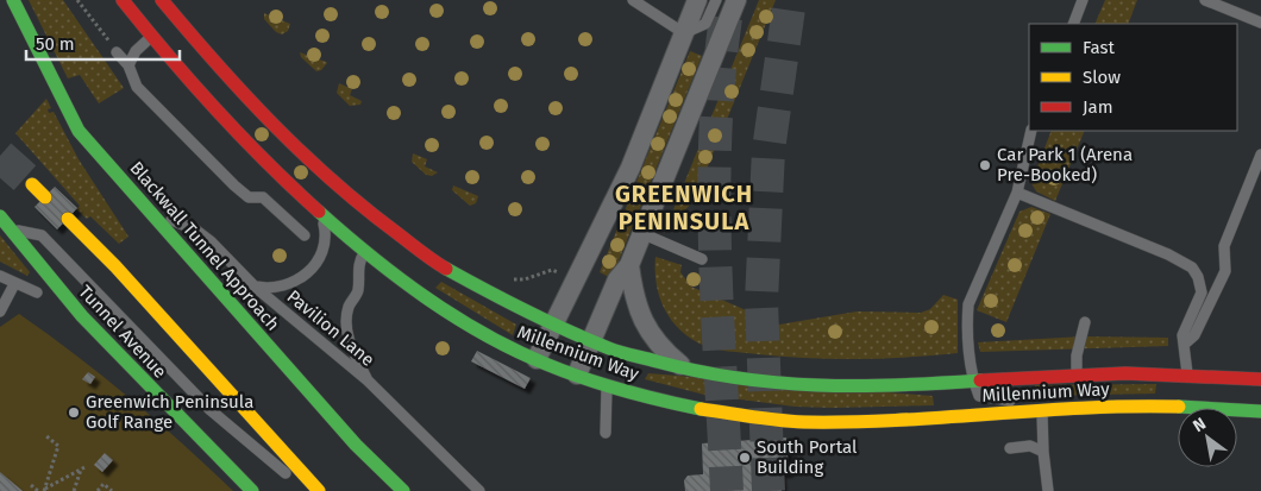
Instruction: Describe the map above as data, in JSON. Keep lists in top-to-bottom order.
{
  "streets": {
    "main road": ["Blackwall Tunnel Approach", "Tunnel Avenue", "Millennium Way"],
    "lane": ["Pavilion Lane"]
  },
  "crossings": [
    ["Blackwall Tunnel Approach", "Pavilion Lane"]
  ],
  "districts": ["GREENWICH PENINSULA"],
  "places": ["Car Park 1 (Arena Pre-Booked)", "Greenwich Peninsula Golf Range", "South Portal Building"],
  "legend": ["Fast", "Slow", "Jam"],
  "scale_bar": "50 m",
  "north": "top left"
}
